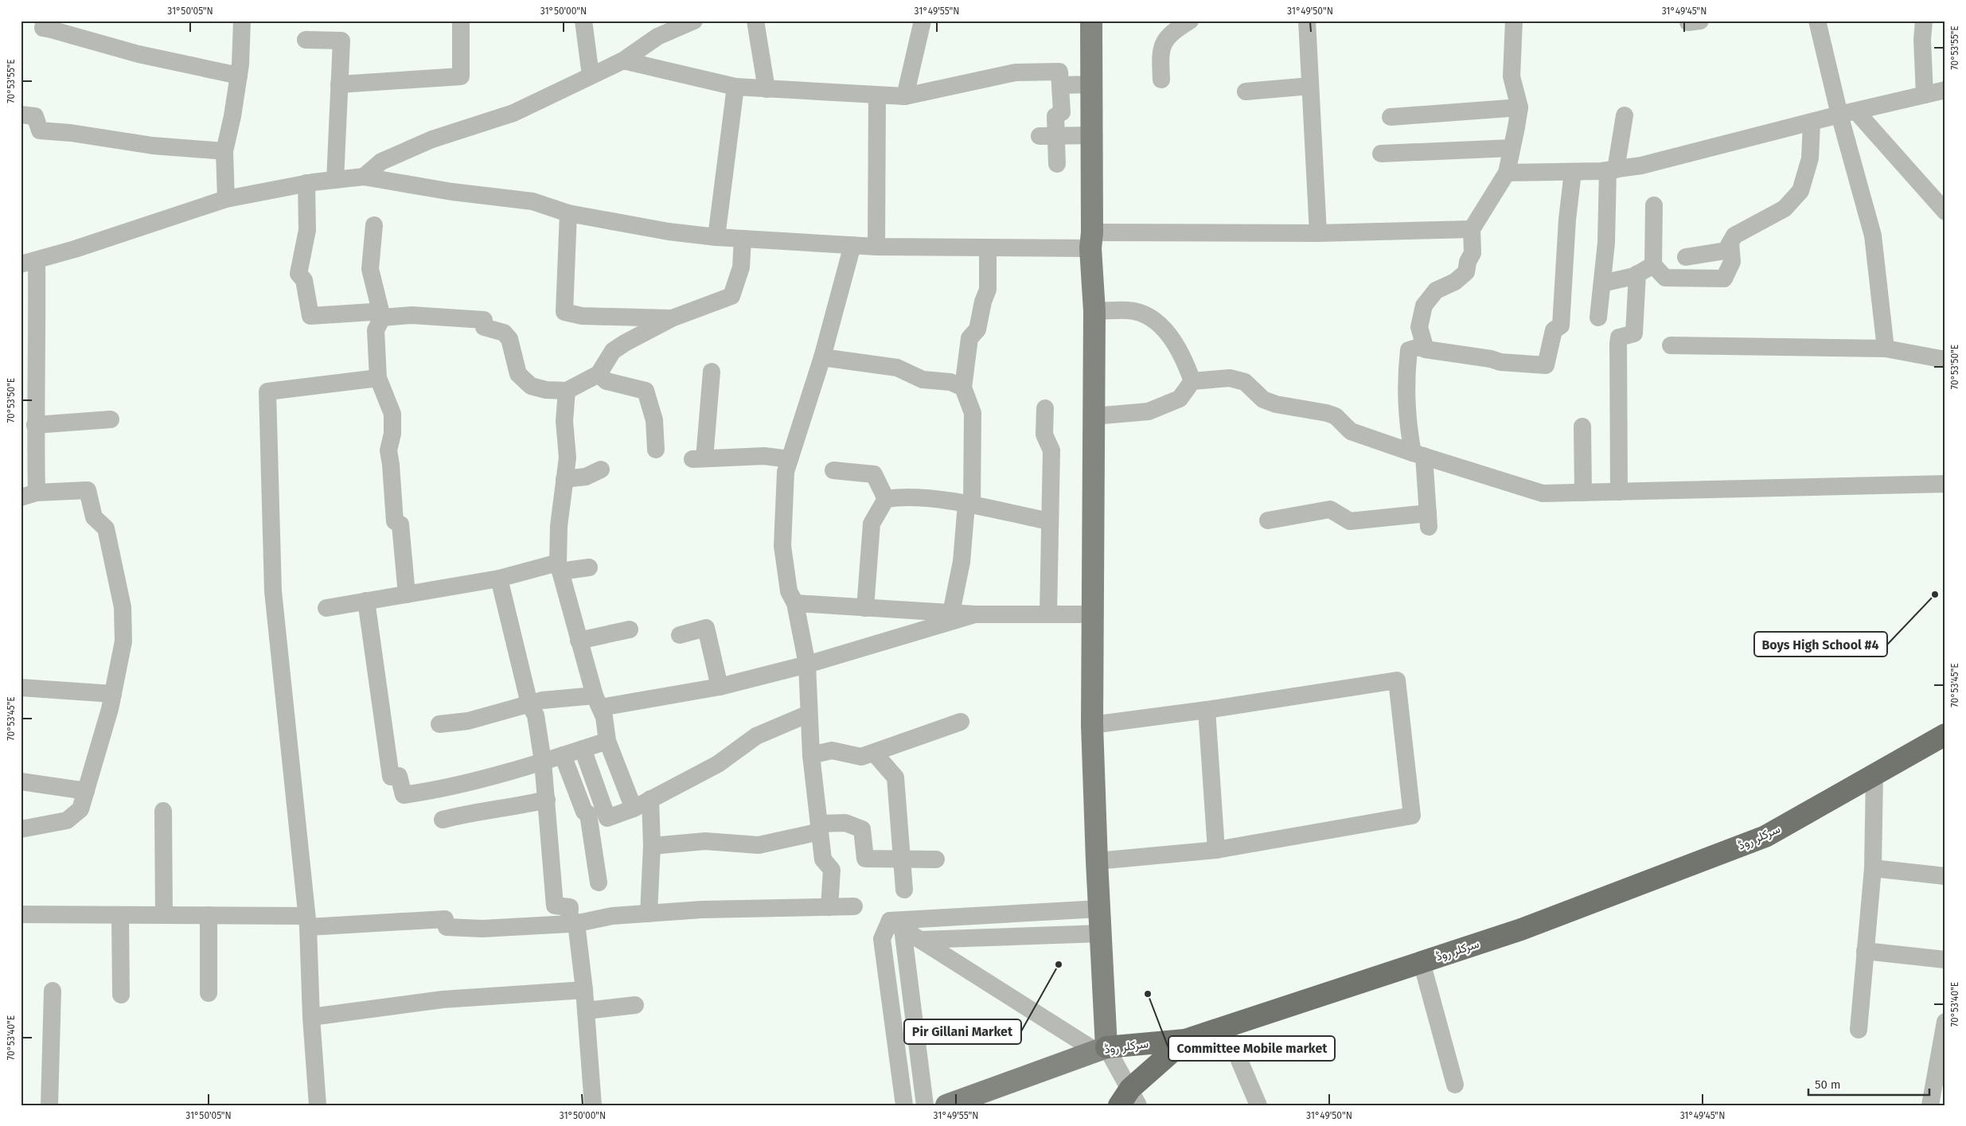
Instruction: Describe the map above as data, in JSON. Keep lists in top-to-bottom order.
{
  "streets": {
    "highway": ["سرکلر روڈ"]
  },
  "places": ["Boys High School #4", "Pir Gillani Market", "Committee Mobile market"],
  "scale_bar": "50 m",
  "coordinates": [
    "31°50'05\"N",
    "31°50'00\"N",
    "31°49'55\"N",
    "31°49'50\"N",
    "31°49'45\"N",
    "70°53'55\"E",
    "70°53'50\"E",
    "70°53'45\"E",
    "70°53'40\"E"
  ]
}
